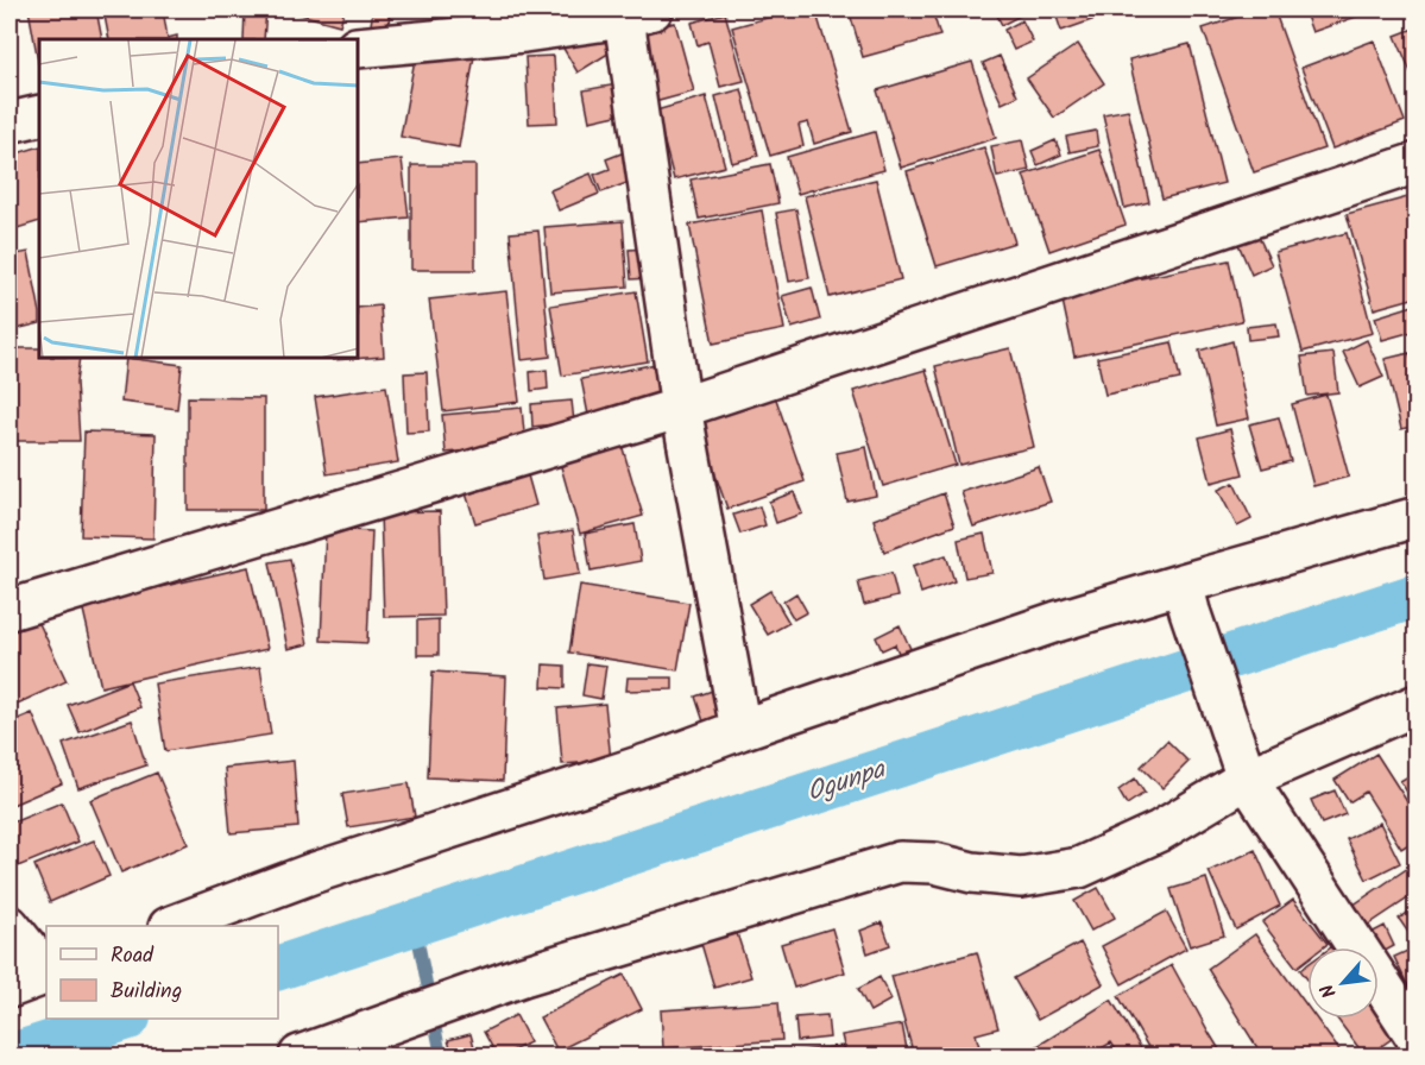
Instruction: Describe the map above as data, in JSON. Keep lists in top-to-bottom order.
{
  "water": ["Ogunpa"],
  "legend": ["Road", "Building"],
  "north": "bottom left"
}
